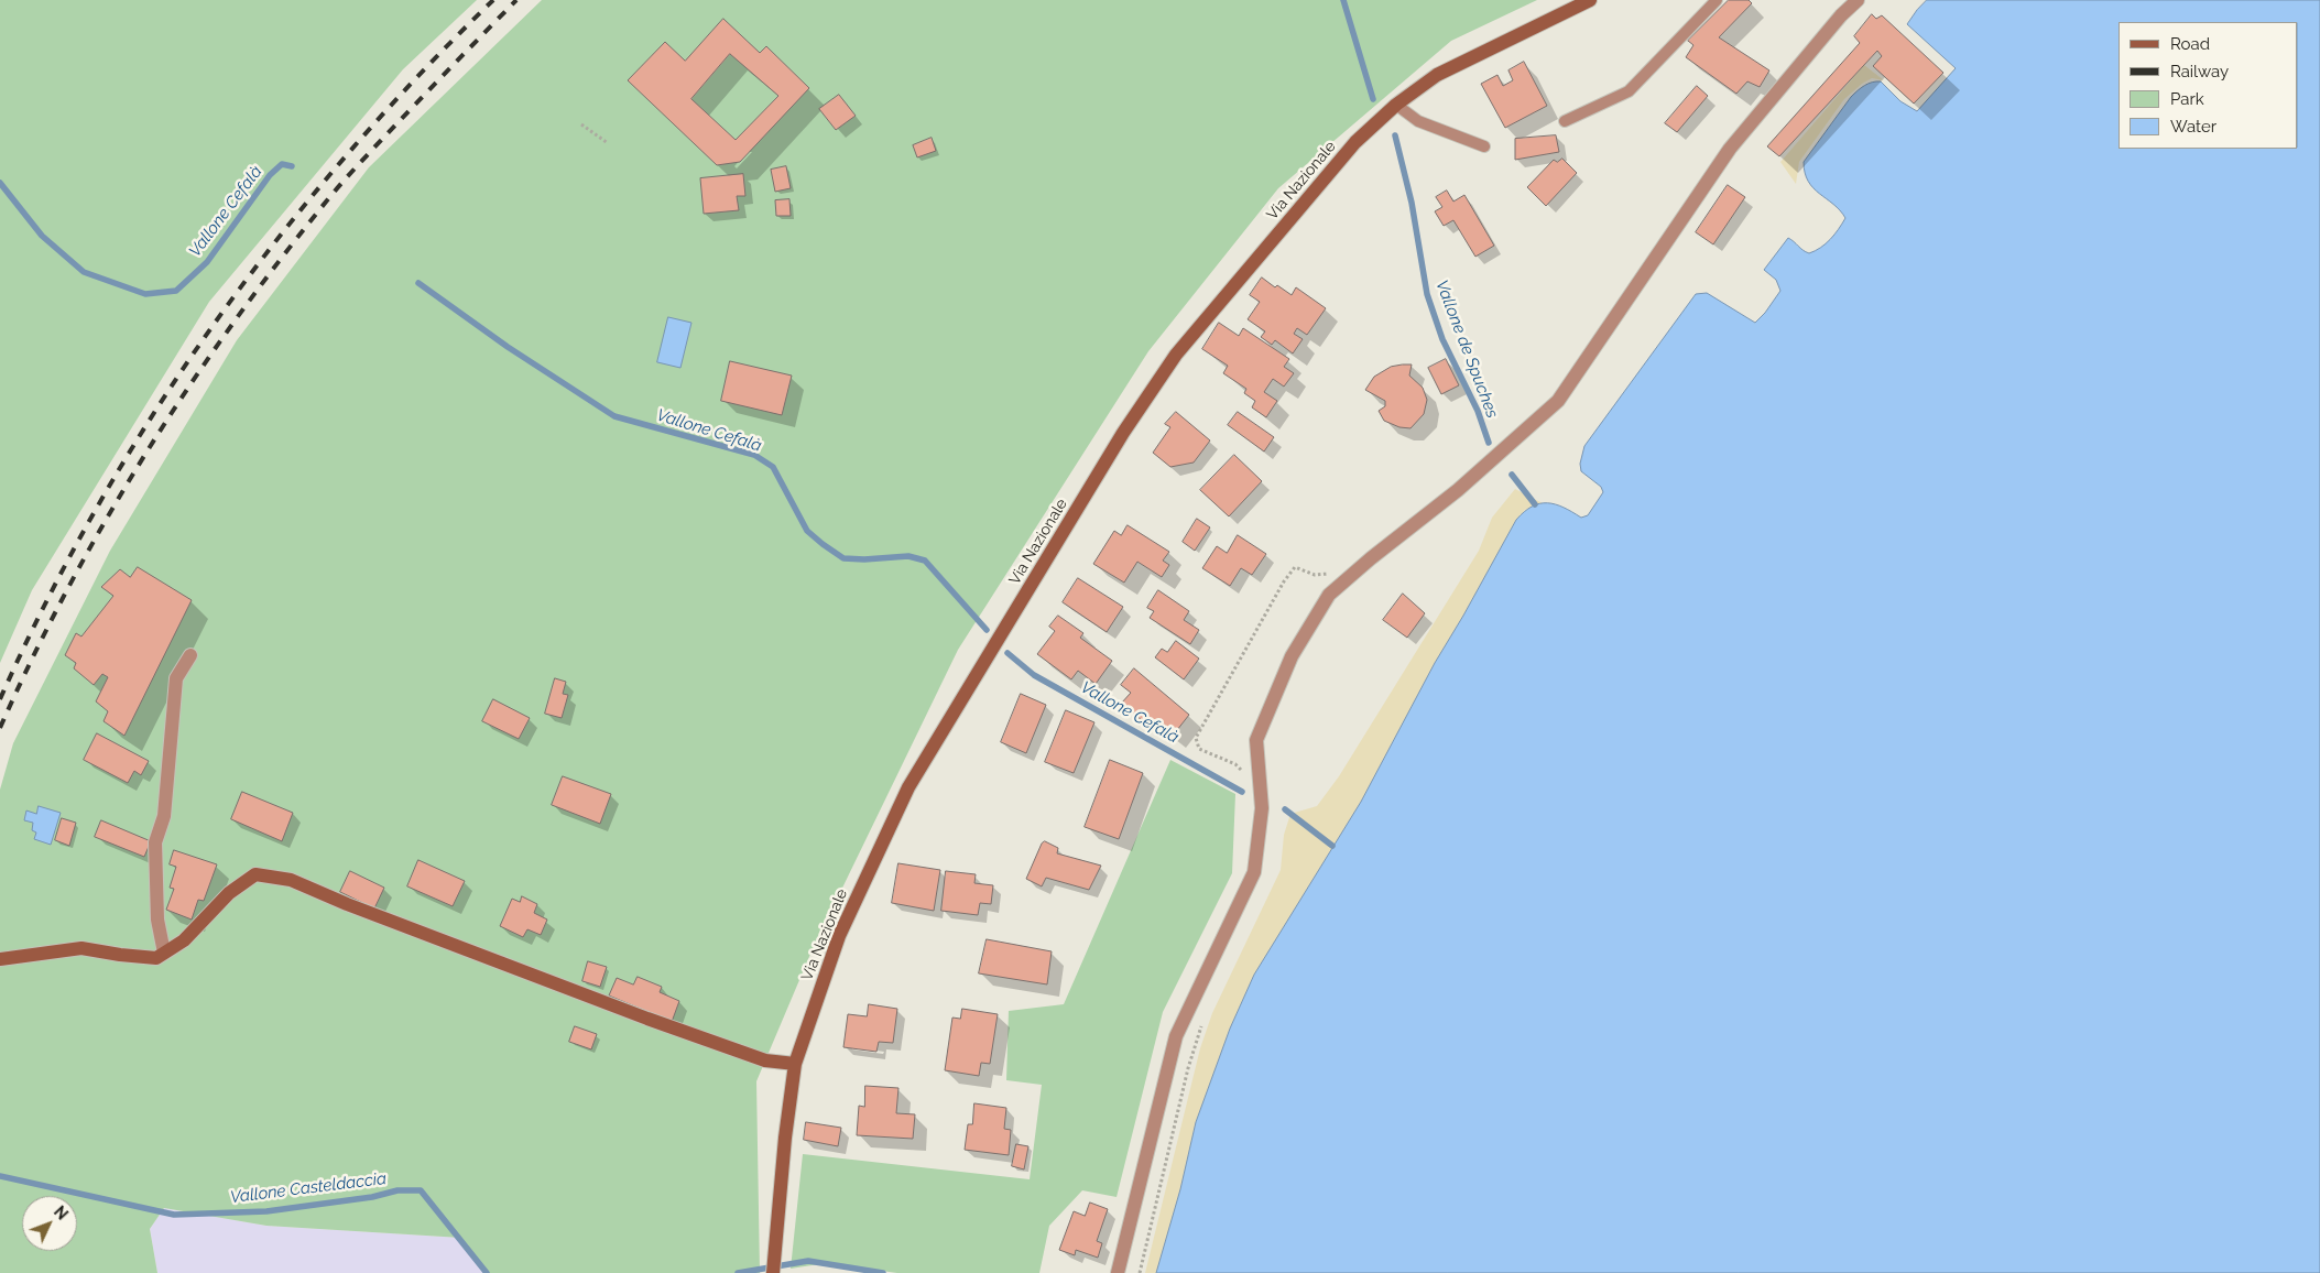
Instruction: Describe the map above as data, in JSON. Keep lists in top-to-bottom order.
{
  "streets": {
    "main road": ["Via Nazionale"]
  },
  "water": ["Vallone Cefalà", "Vallone de Spuches", "Vallone Casteldaccia"],
  "legend": [
    "Road",
    "Railway",
    "Park",
    "Water"
  ],
  "north": "top right"
}
